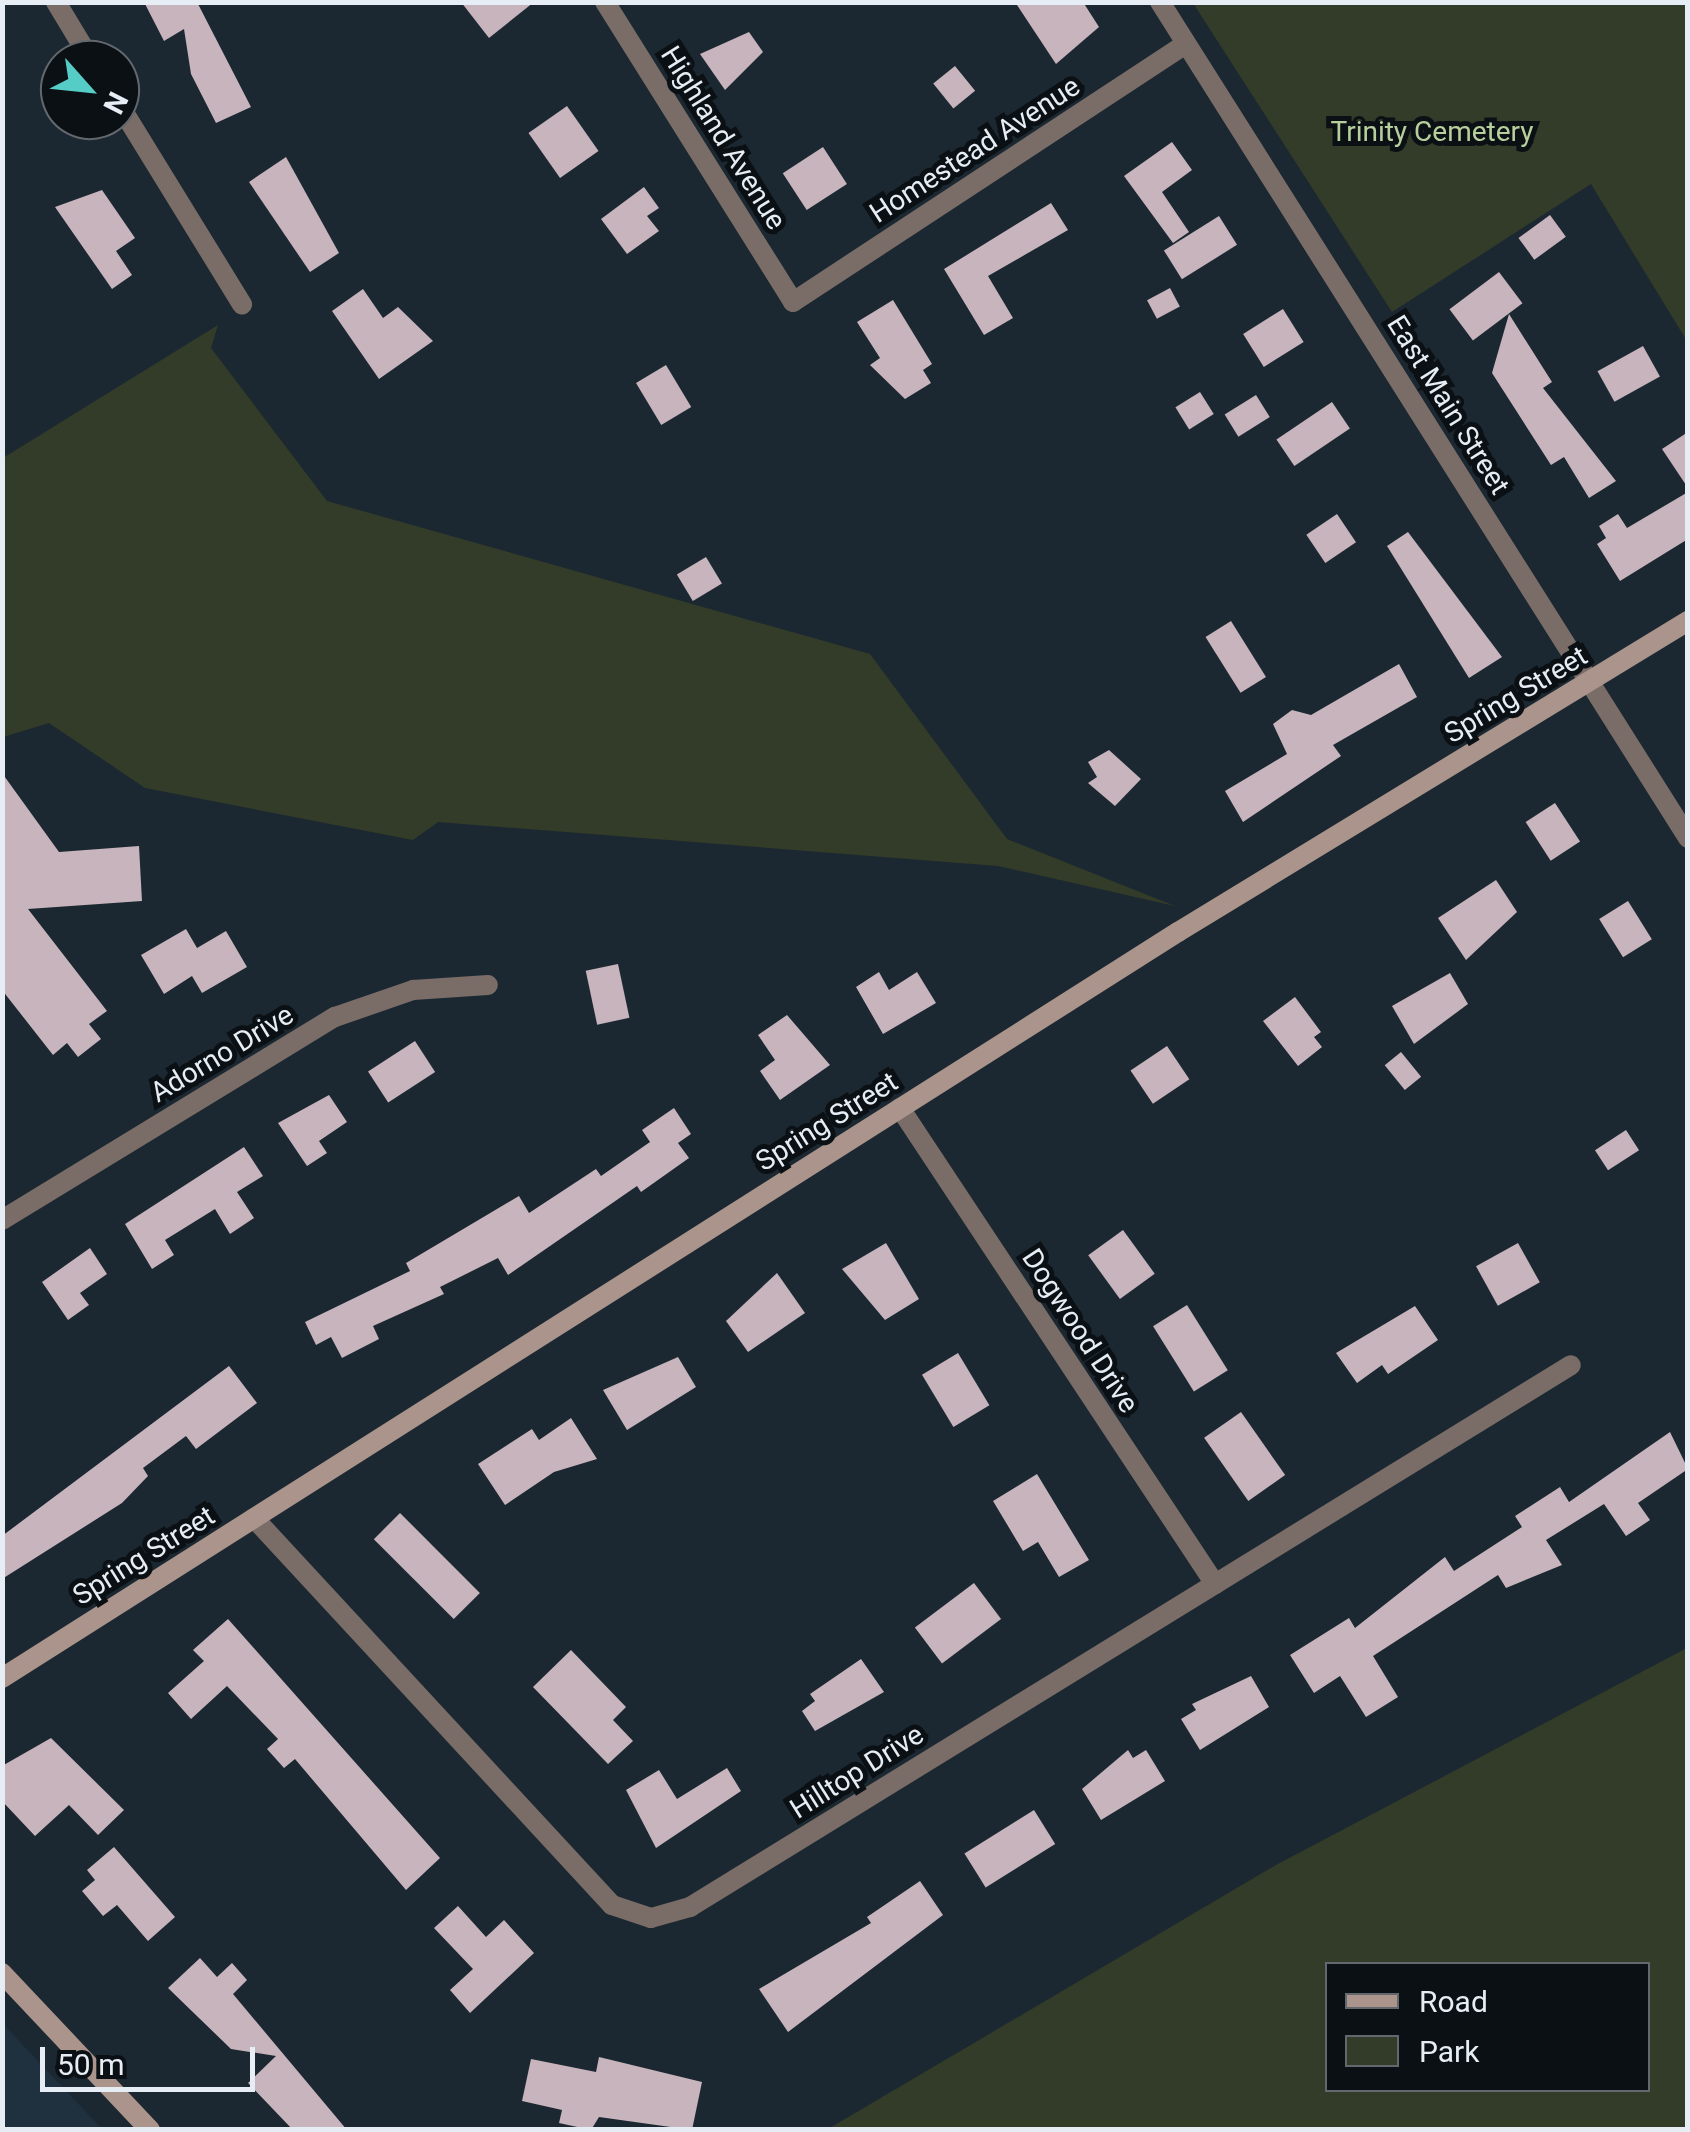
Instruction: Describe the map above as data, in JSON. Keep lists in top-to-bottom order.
{
  "streets": {
    "street": [
      "Highland Avenue",
      "Homestead Avenue",
      "East Main Street",
      "Spring Street",
      "Adorno Drive",
      "Dogwood Drive",
      "Hilltop Drive"
    ]
  },
  "crossings": [
    ["Highland Avenue", "Homestead Avenue"],
    ["Homestead Avenue", "East Main Street"],
    ["East Main Street", "Spring Street"],
    ["Spring Street", "Dogwood Drive"],
    ["Spring Street", "Hilltop Drive"],
    ["Dogwood Drive", "Hilltop Drive"]
  ],
  "parks": ["Trinity Cemetery"],
  "legend": ["Road", "Park"],
  "scale_bar": "50 m",
  "north": "bottom right"
}
